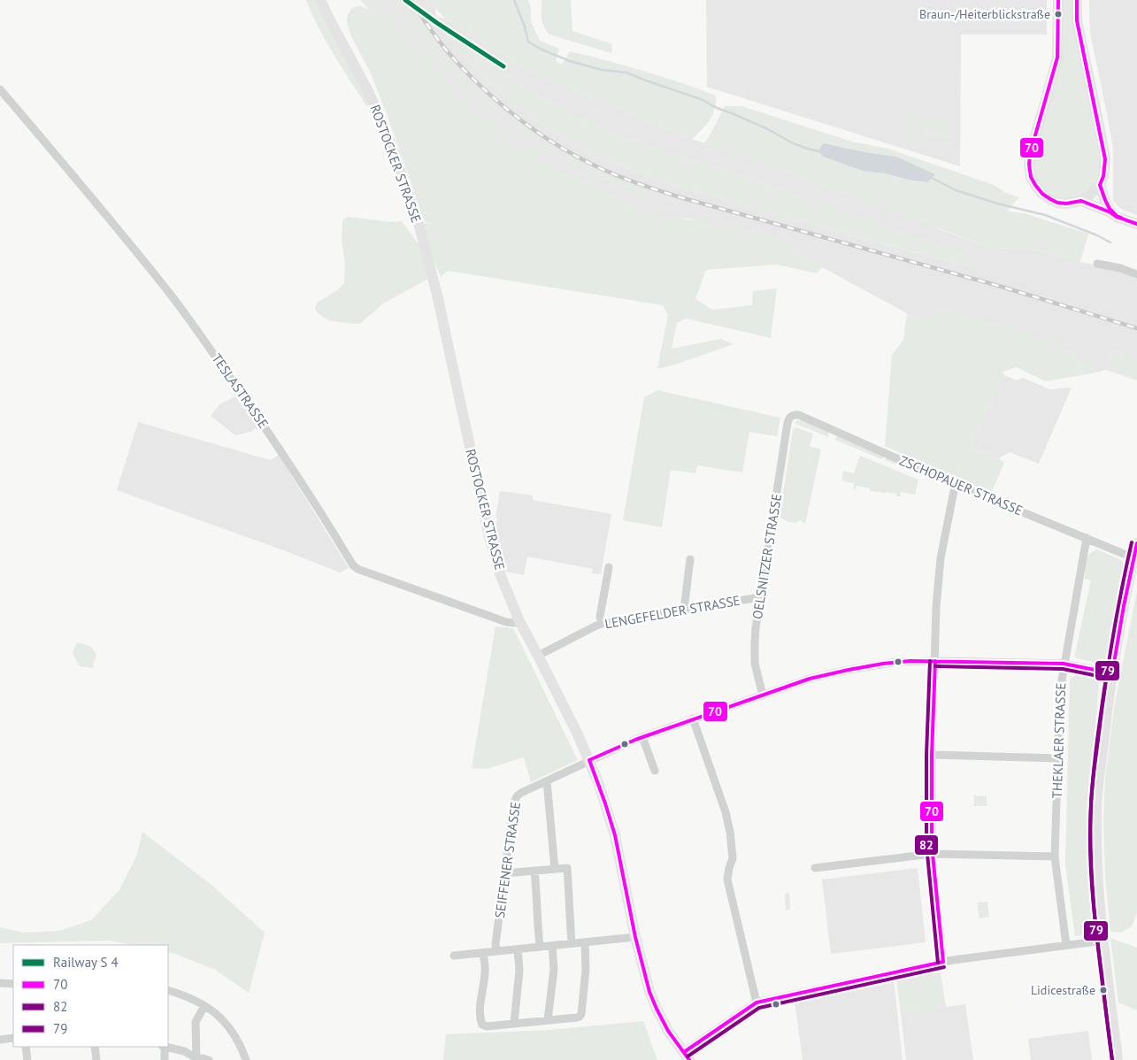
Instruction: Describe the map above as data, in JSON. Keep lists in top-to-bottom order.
{
  "streets": {
    "main road": ["ROSTOCKER STRASSE"],
    "street": [
      "TESLASTRASSE",
      "ZSCHOPAUER STRASSE",
      "OELSNITZER STRASSE",
      "LENGEFELDER STRASSE",
      "THEKLAER STRASSE",
      "SEIFFENER STRASSE"
    ]
  },
  "crossings": [
    ["ROSTOCKER STRASSE", "TESLASTRASSE"],
    ["ROSTOCKER STRASSE", "LENGEFELDER STRASSE"],
    ["ROSTOCKER STRASSE", "SEIFFENER STRASSE"],
    ["ZSCHOPAUER STRASSE", "OELSNITZER STRASSE"],
    ["ZSCHOPAUER STRASSE", "THEKLAER STRASSE"],
    ["OELSNITZER STRASSE", "LENGEFELDER STRASSE"],
    ["OELSNITZER STRASSE", "SEIFFENER STRASSE"],
    ["THEKLAER STRASSE", "SEIFFENER STRASSE"]
  ],
  "places": ["Braun-/Heiterblickstraße", "Lidicestraße"],
  "lines": ["transit line 70", "transit line 79", "transit line 82"],
  "legend": [
    "Railway S 4",
    "70",
    "82",
    "79"
  ]
}
